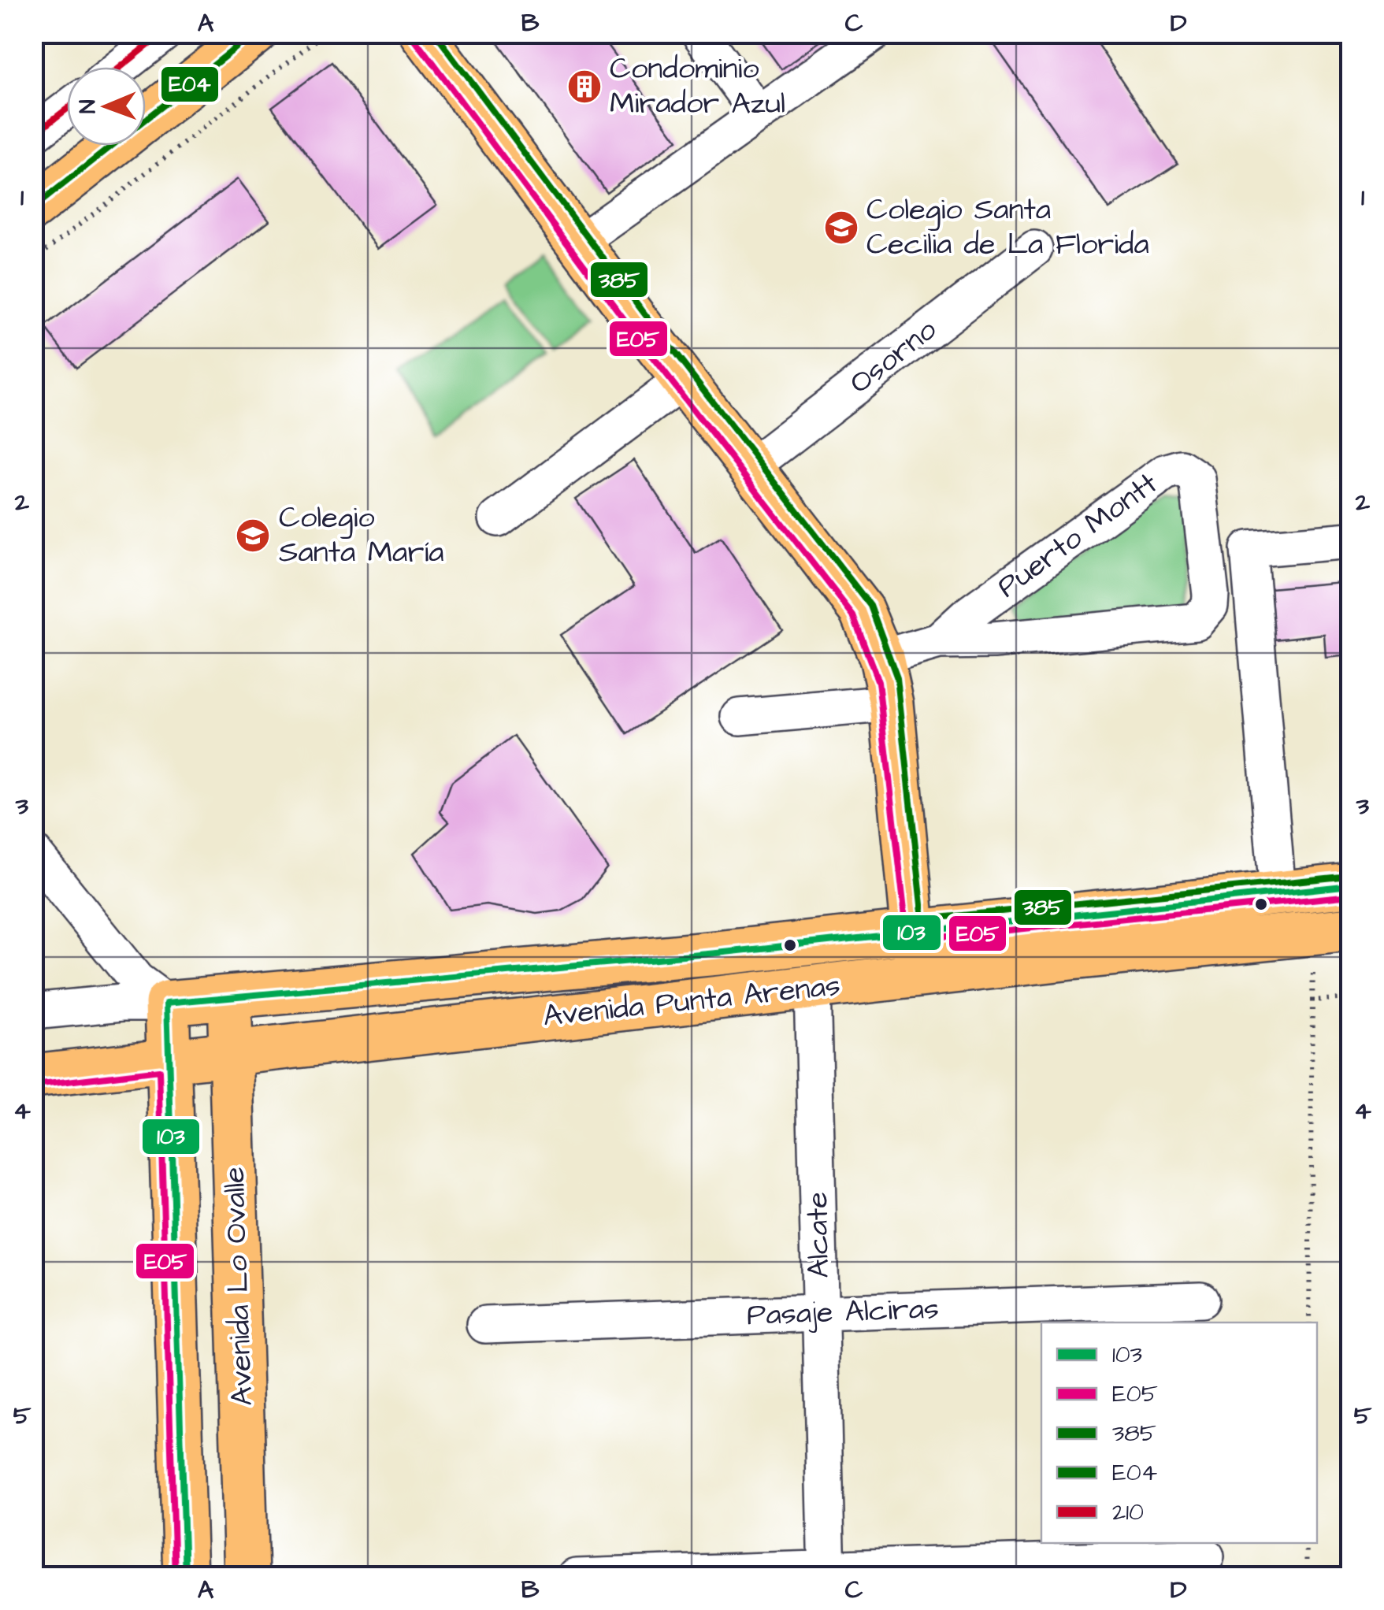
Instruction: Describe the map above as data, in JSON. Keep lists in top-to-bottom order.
{
  "streets": {
    "main road": ["Avenida Punta Arenas", "Avenida Lo Ovalle"],
    "street": [
      "Osorno",
      "Puerto Montt",
      "Alcate",
      "Pasaje Alciras"
    ]
  },
  "crossings": [
    ["Avenida Punta Arenas", "Alcate"],
    ["Avenida Punta Arenas", "Avenida Lo Ovalle"],
    ["Alcate", "Pasaje Alciras"]
  ],
  "places": {
    "building": ["Condominio Mirador Azul"],
    "school or university": ["Colegio Santa Cecilia de La Florida", "Colegio Santa María"]
  },
  "lines": [
    "transit line 385",
    "transit line E04",
    "transit line 210",
    "transit line E05",
    "transit line 103"
  ],
  "legend": [
    "103",
    "E05",
    "385",
    "E04",
    "210"
  ],
  "north": "left",
  "grid": {
    "columns": [
      "A",
      "B",
      "C",
      "D"
    ],
    "rows": [
      "1",
      "2",
      "3",
      "4",
      "5"
    ]
  }
}
